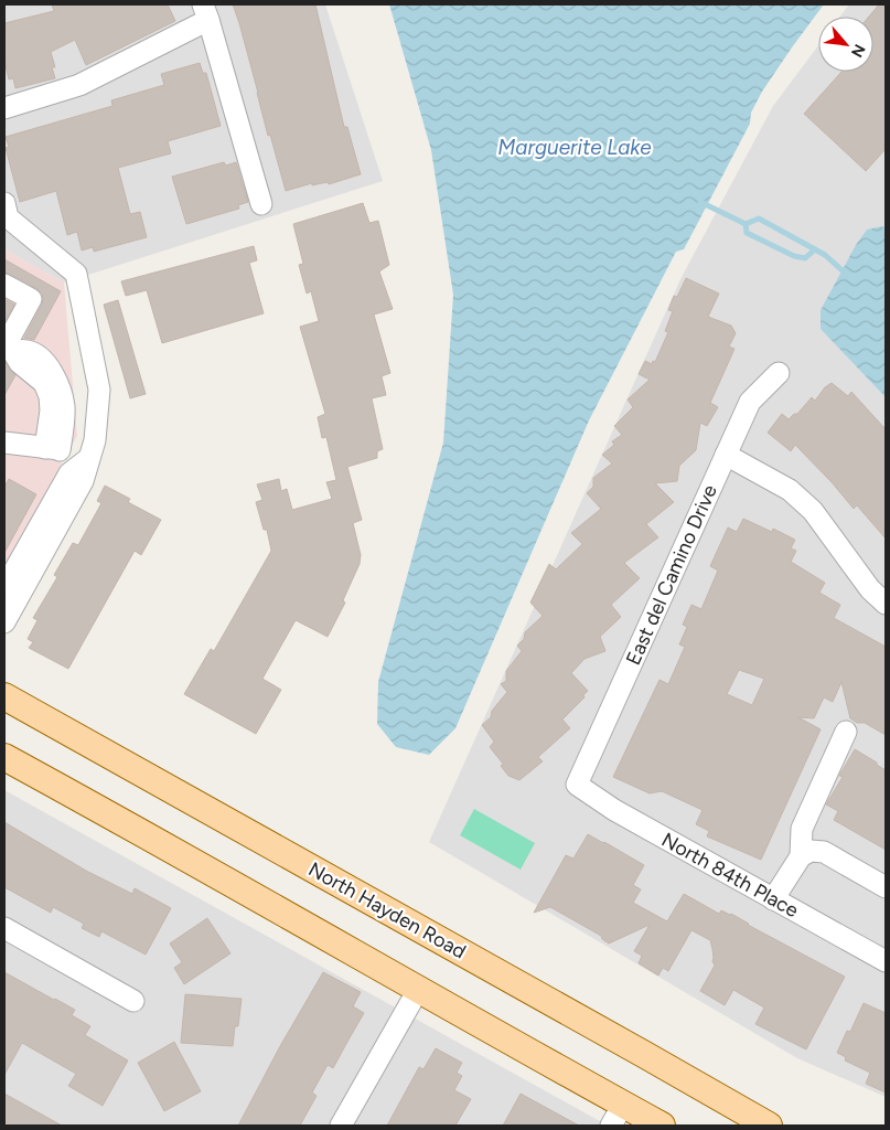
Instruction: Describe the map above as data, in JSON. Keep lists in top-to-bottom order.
{
  "streets": {
    "main road": ["North Hayden Road"],
    "street": ["East del Camino Drive", "North 84th Place"]
  },
  "crossings": [
    ["East del Camino Drive", "North 84th Place"]
  ],
  "water": ["Marguerite Lake"],
  "north": "bottom right"
}
